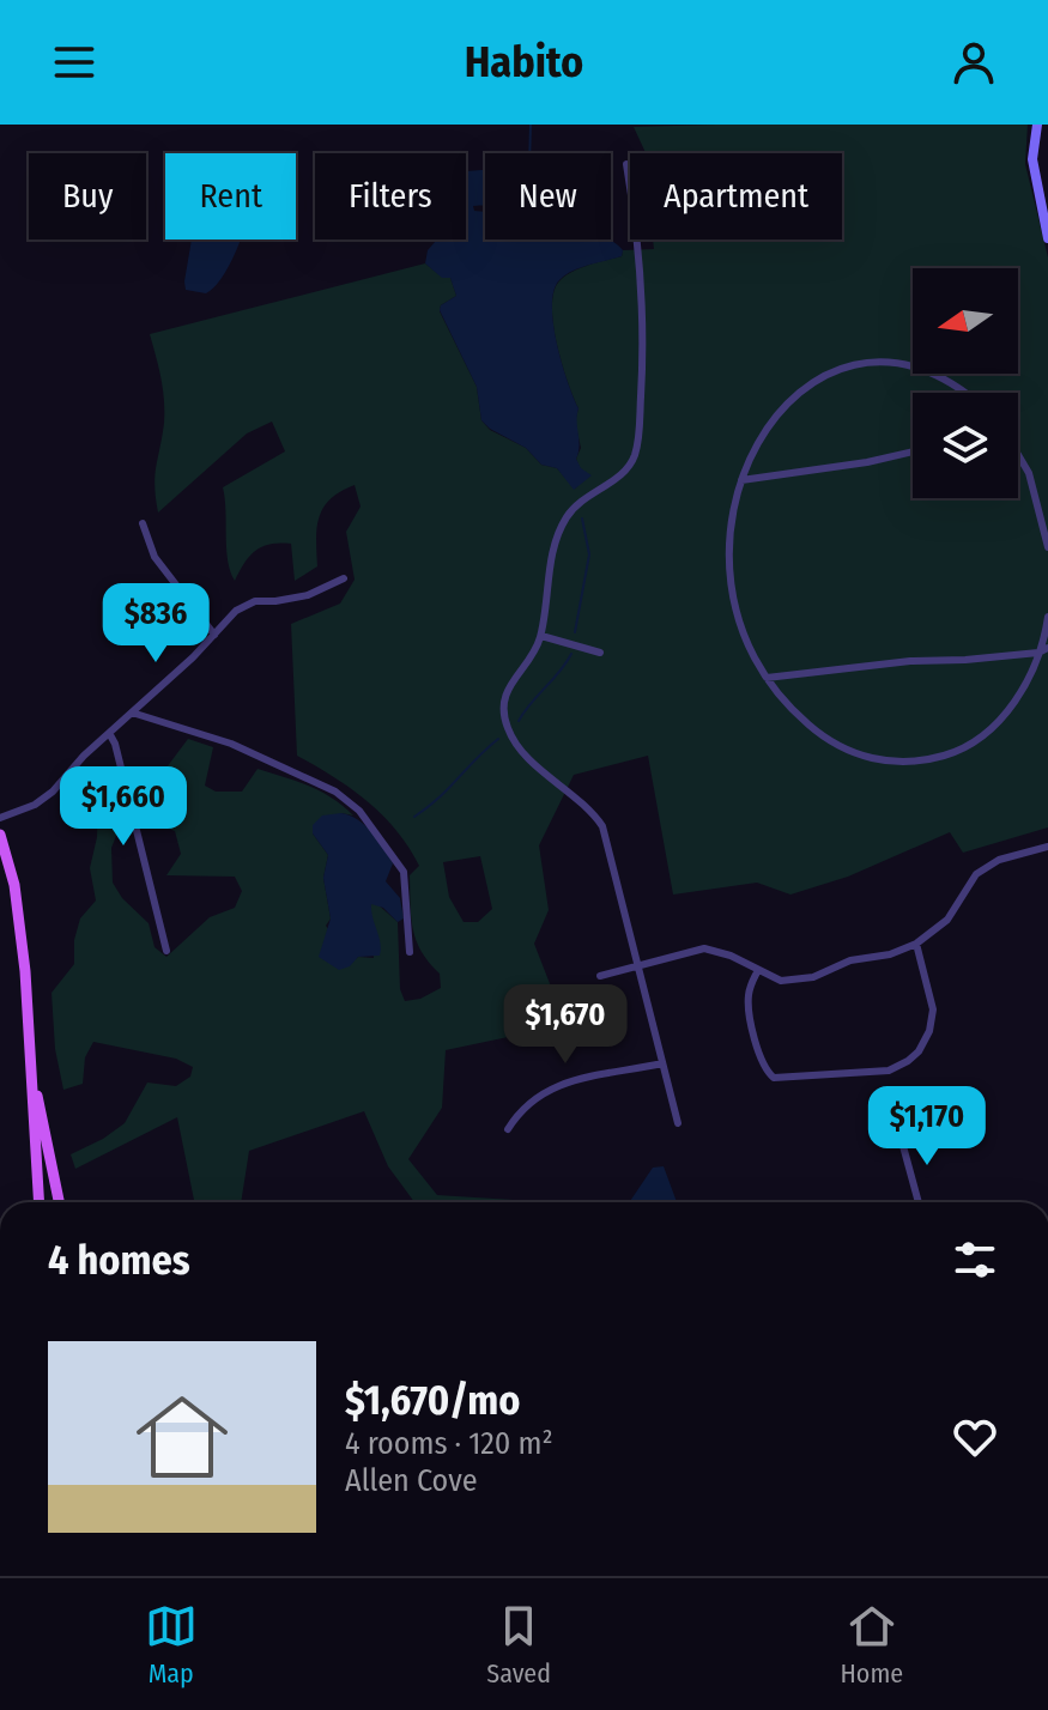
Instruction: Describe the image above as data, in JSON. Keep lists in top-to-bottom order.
{
  "north": "left",
  "page": {
    "header": "Habito",
    "chip": [
      "Buy",
      "Rent",
      "Filters",
      "New",
      "Apartment"
    ],
    "price": [
      "$836",
      "$1,660",
      "$1,670",
      "$1,170"
    ],
    "heading": "4 homes",
    "list": [
      {
        "name": "$1,670/mo",
        "note": "4 rooms · 120 m² · Allen Cove"
      }
    ],
    "tabs": ["Map", "Saved", "Home"]
  }
}
